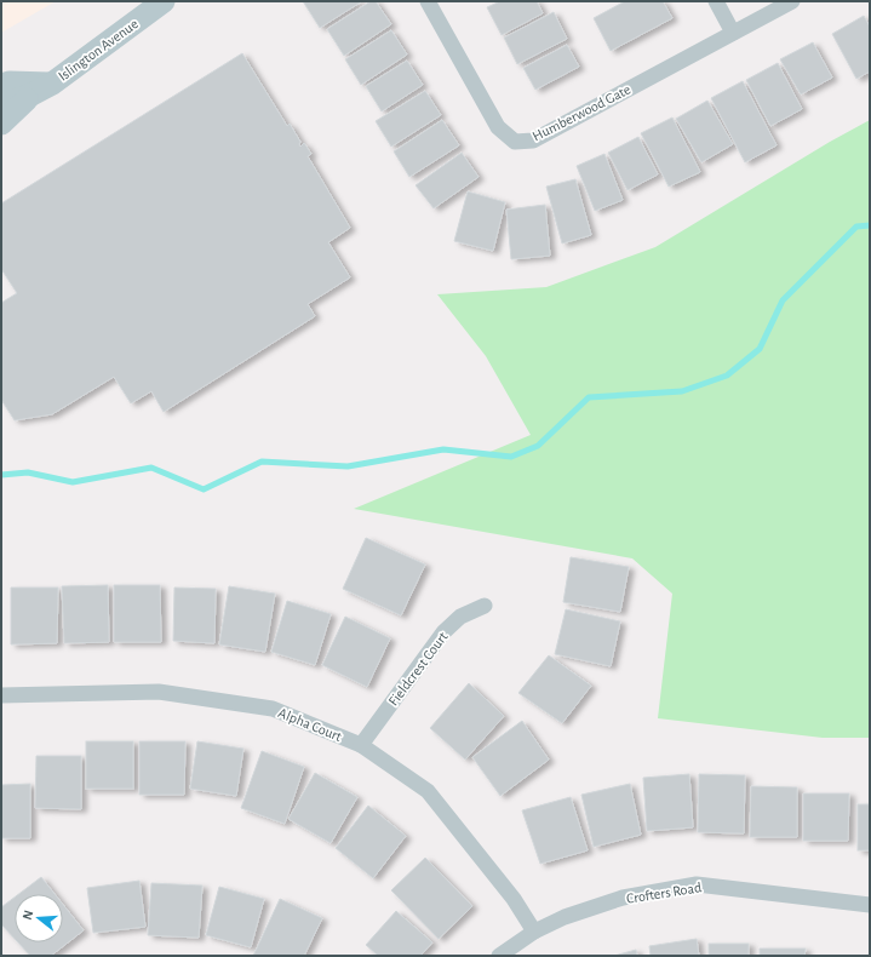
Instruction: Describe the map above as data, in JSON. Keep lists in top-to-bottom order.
{
  "streets": {
    "main road": ["Islington Avenue"],
    "street": [
      "Humberwood Gate",
      "Fieldcrest Court",
      "Alpha Court",
      "Crofters Road"
    ]
  },
  "crossings": [
    ["Fieldcrest Court", "Alpha Court"],
    ["Alpha Court", "Crofters Road"]
  ],
  "north": "left"
}
